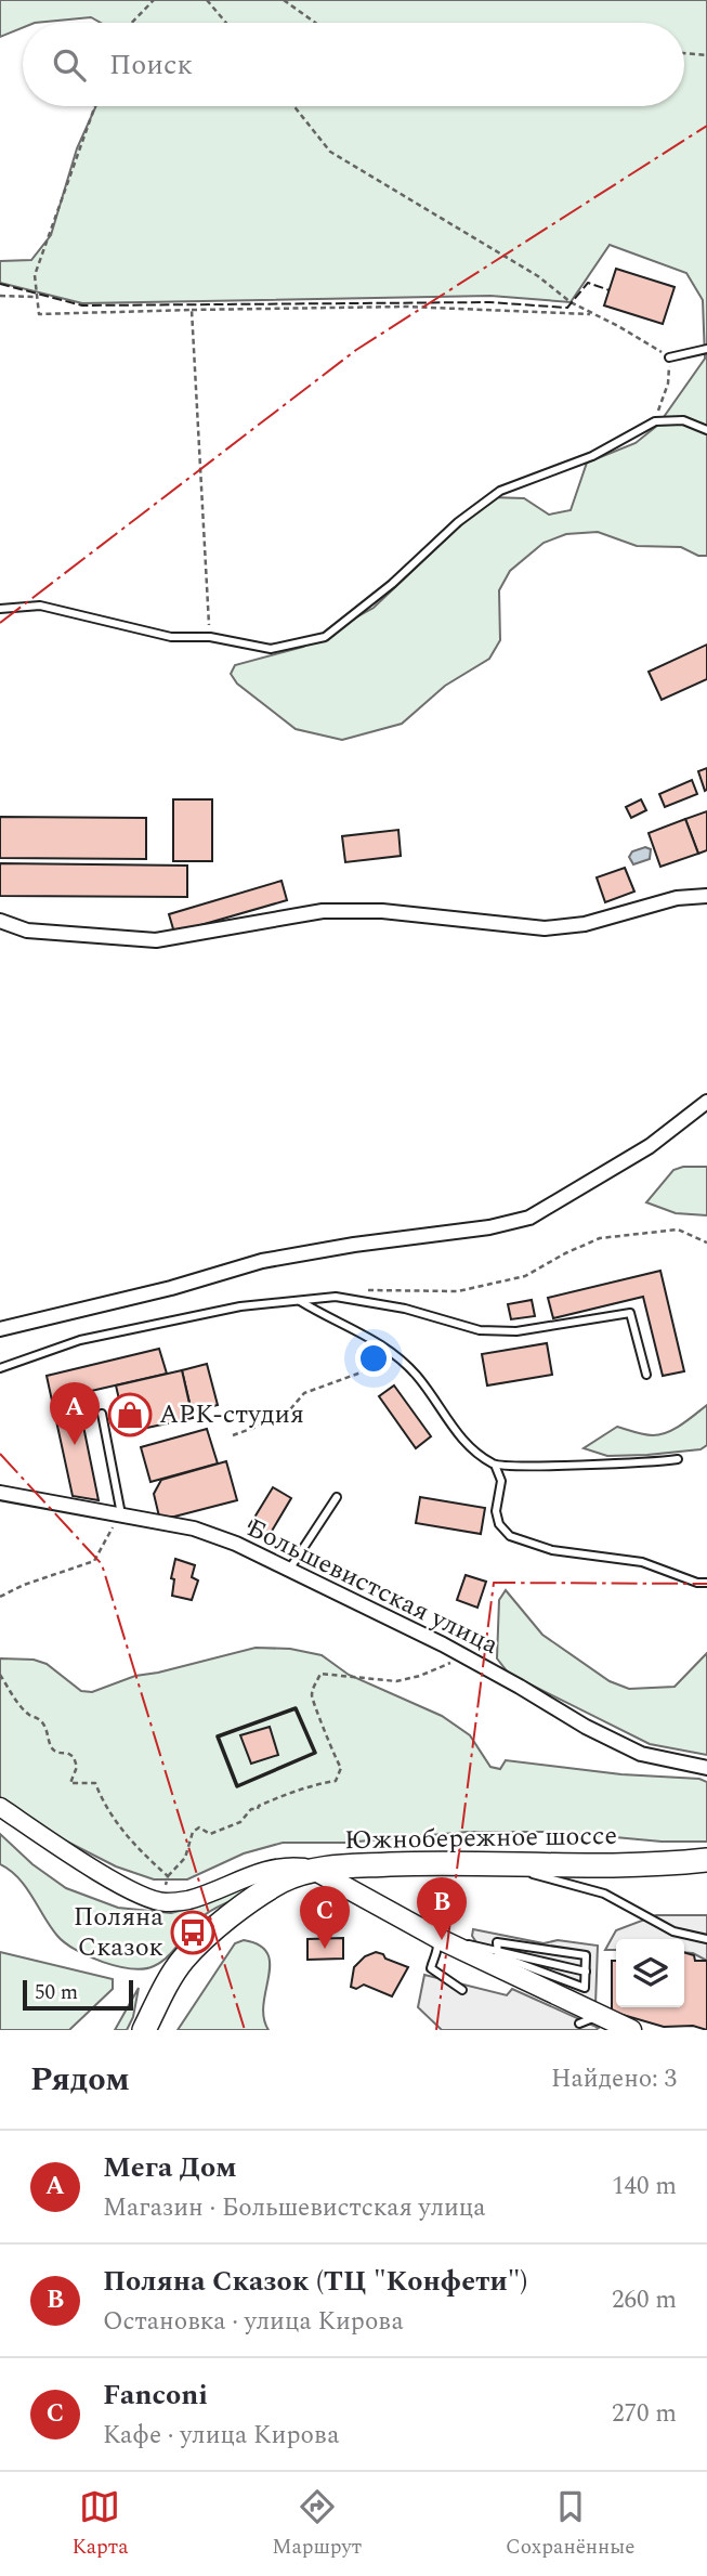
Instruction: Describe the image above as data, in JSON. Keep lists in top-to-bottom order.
{
  "streets": {
    "highway": ["Южнобережное шоссе"],
    "street": ["Большевистская улица"]
  },
  "places": {
    "shop": ["АРК-студия"],
    "bus stop": ["Поляна Сказок"]
  },
  "scale_bar": "50 m",
  "page": {
    "search": "Поиск",
    "pins": ["A", "B", "C"],
    "scale": "50 m",
    "heading": ["Рядом", "Найдено: 3"],
    "list": [
      {
        "mark": "A",
        "name": "Мега Дом",
        "note": "Магазин · Большевистская улица",
        "value": "140 m"
      },
      {
        "mark": "B",
        "name": "Поляна Сказок (ТЦ \"Конфети\")",
        "note": "Остановка · улица Кирова",
        "value": "260 m"
      },
      {
        "mark": "C",
        "name": "Fanconi",
        "note": "Кафе · улица Кирова",
        "value": "270 m"
      }
    ],
    "nav": ["Карта", "Маршрут", "Сохранённые"]
  }
}
